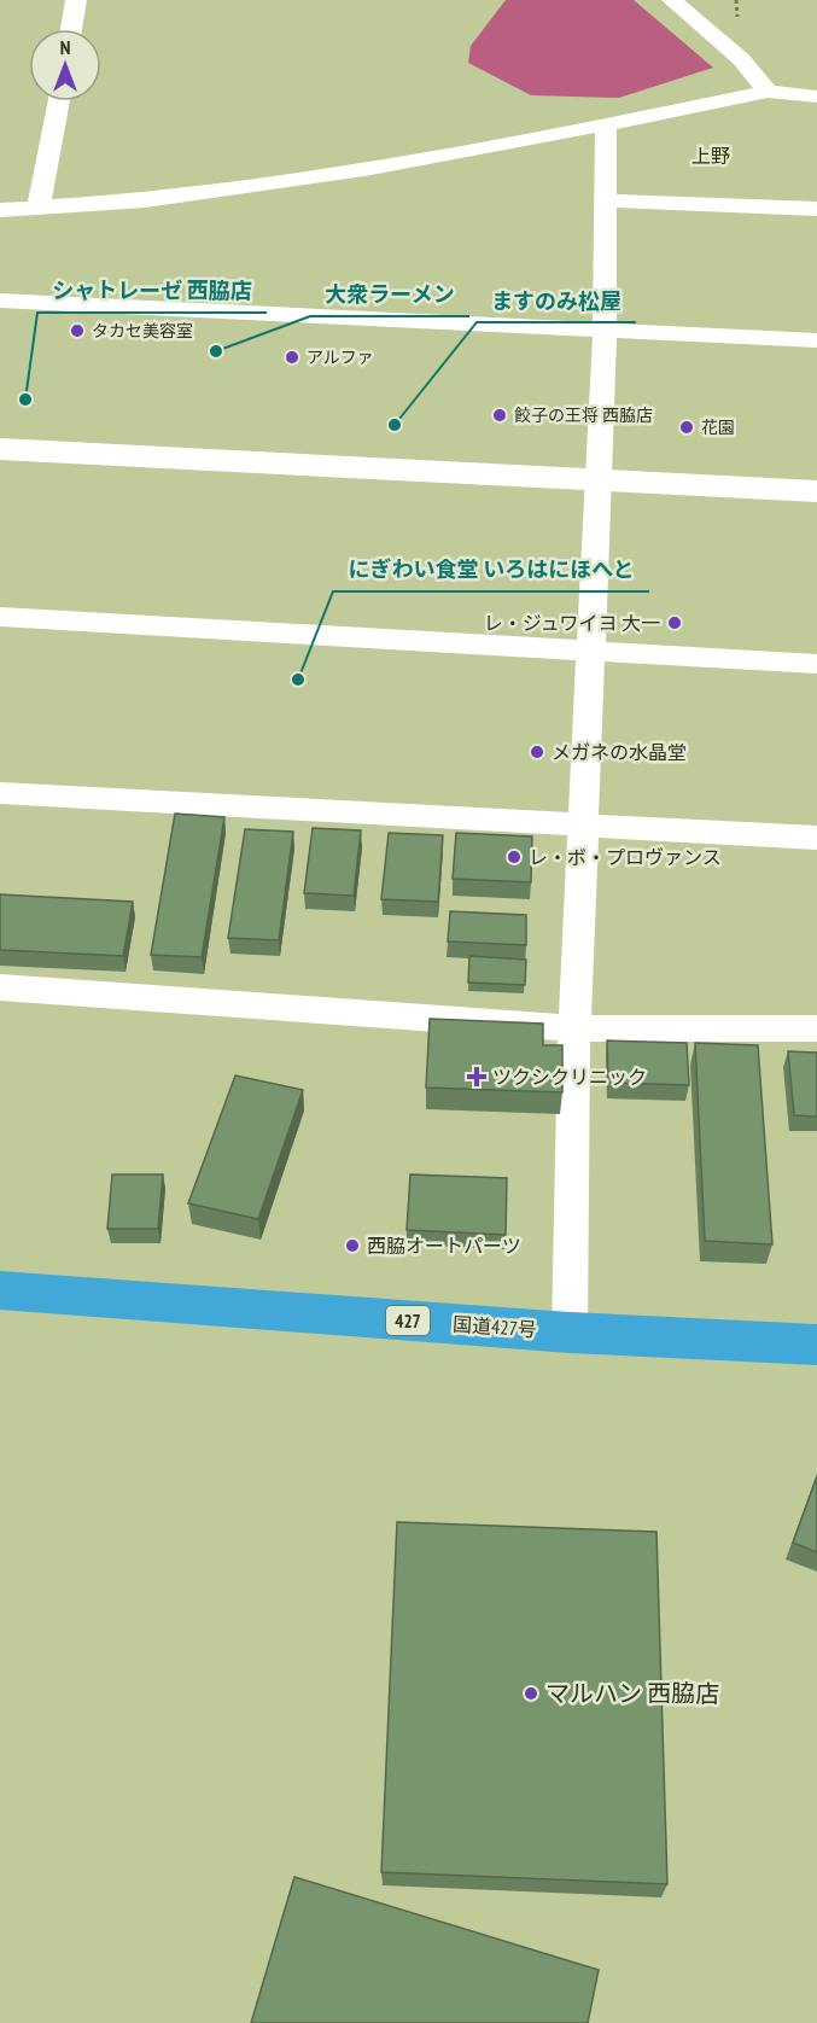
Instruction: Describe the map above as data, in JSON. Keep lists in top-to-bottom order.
{
  "streets": {
    "highway": ["427", "国道427号"]
  },
  "districts": ["上野"],
  "places": {
    "other": [
      "タカセ美容室",
      "大衆ラーメン",
      "アルファ",
      "シャトレーゼ 西脇店",
      "餃子の王将 西脇店",
      "ますのみ松屋",
      "花園",
      "レ・ジュワイヨ 大一",
      "にぎわい食堂 いろはにほへと",
      "メガネの水晶堂",
      "レ・ボ・プロヴァンス",
      "西脇オートパーツ",
      "マルハン 西脇店"
    ],
    "health": ["ツクシクリニック"]
  },
  "north": "top"
}
